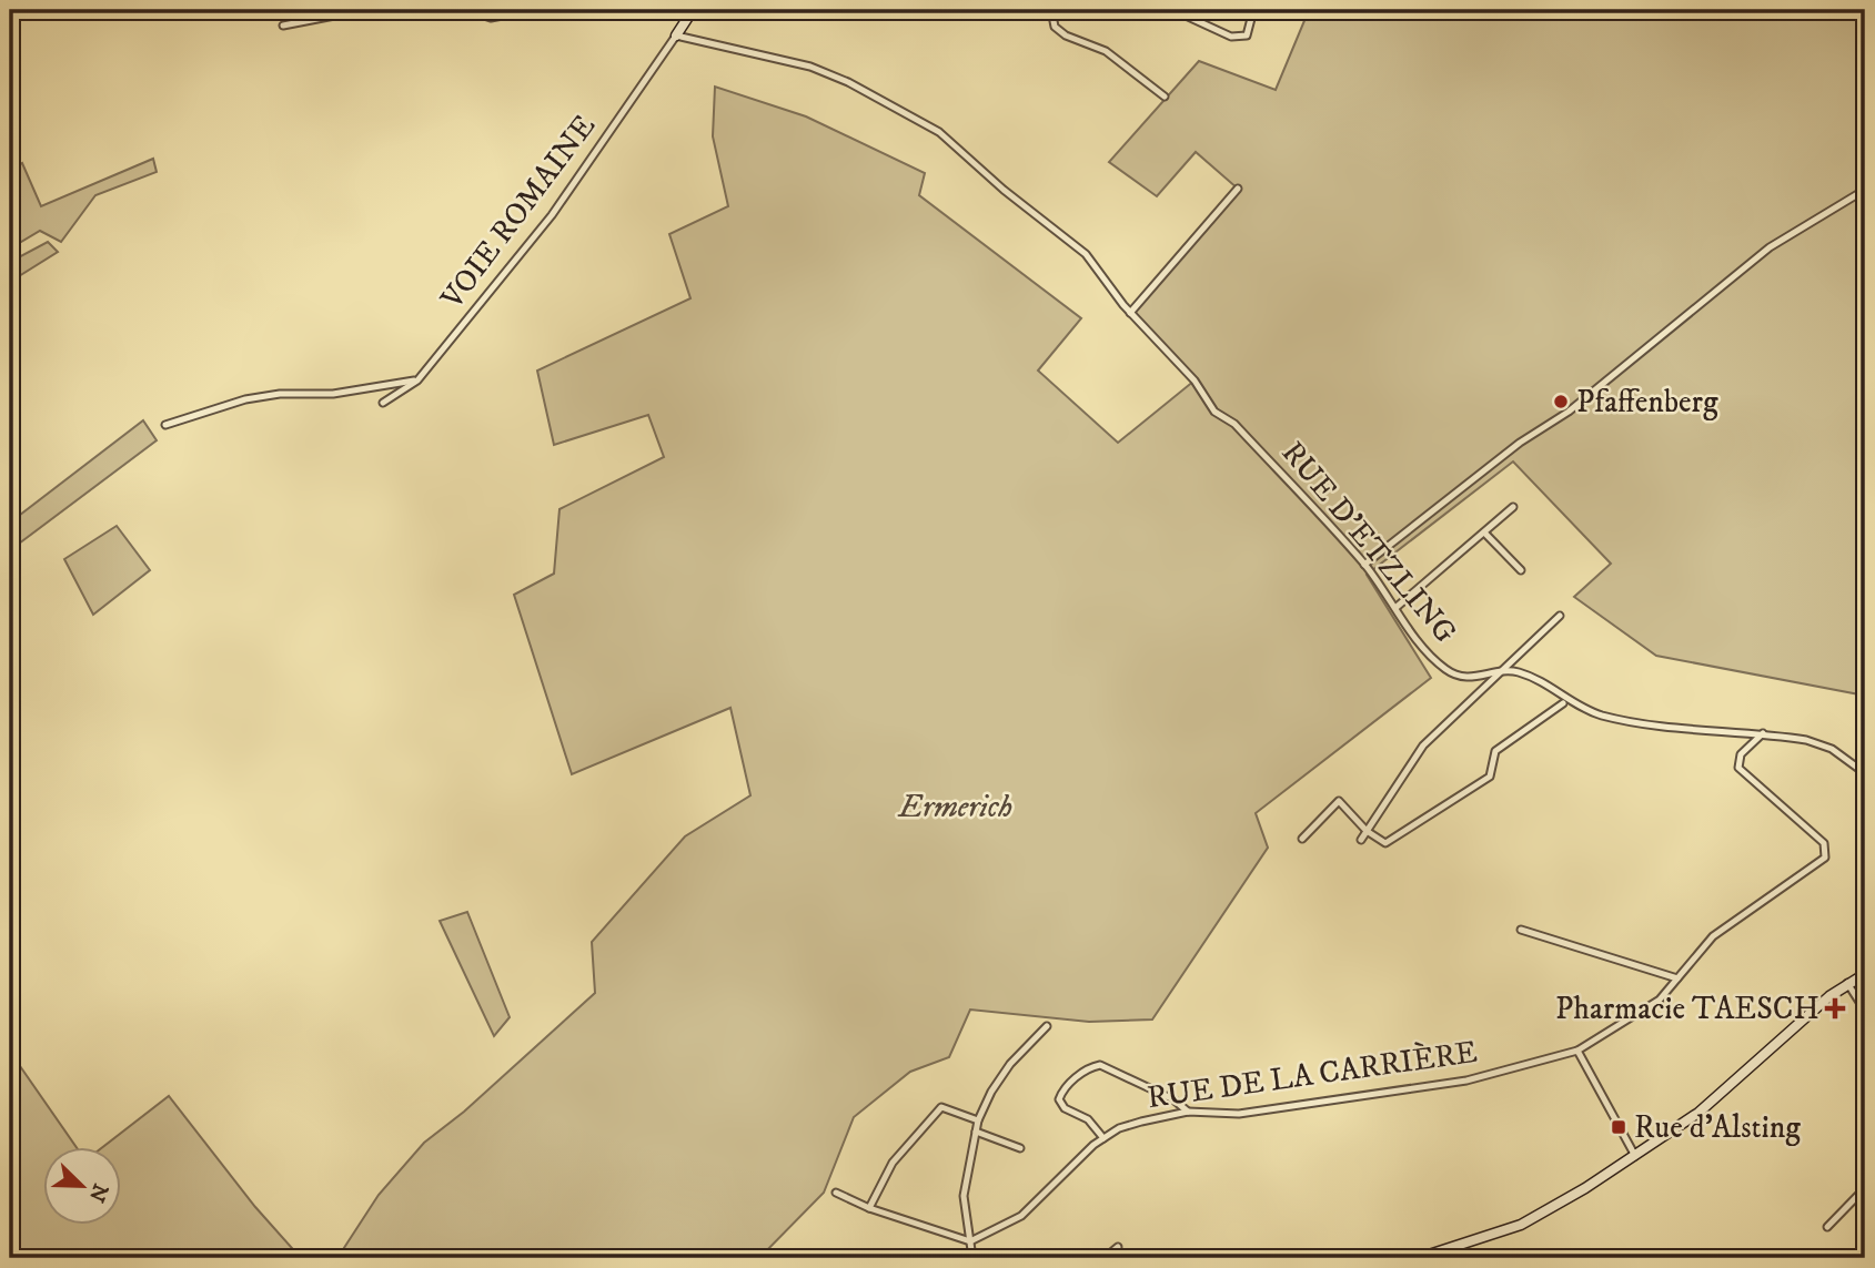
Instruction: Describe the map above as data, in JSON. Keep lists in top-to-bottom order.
{
  "streets": {
    "street": ["VOIE ROMAINE", "RUE D'ETZLING", "RUE DE LA CARRIÈRE"]
  },
  "crossings": [
    ["VOIE ROMAINE", "RUE D'ETZLING"],
    ["RUE D'ETZLING", "RUE DE LA CARRIÈRE"]
  ],
  "parks": ["Ermerich"],
  "places": {
    "other": ["Pfaffenberg"],
    "health": ["Pharmacie TAESCH"],
    "transit": ["Rue d'Alsting"]
  },
  "north": "bottom right"
}
